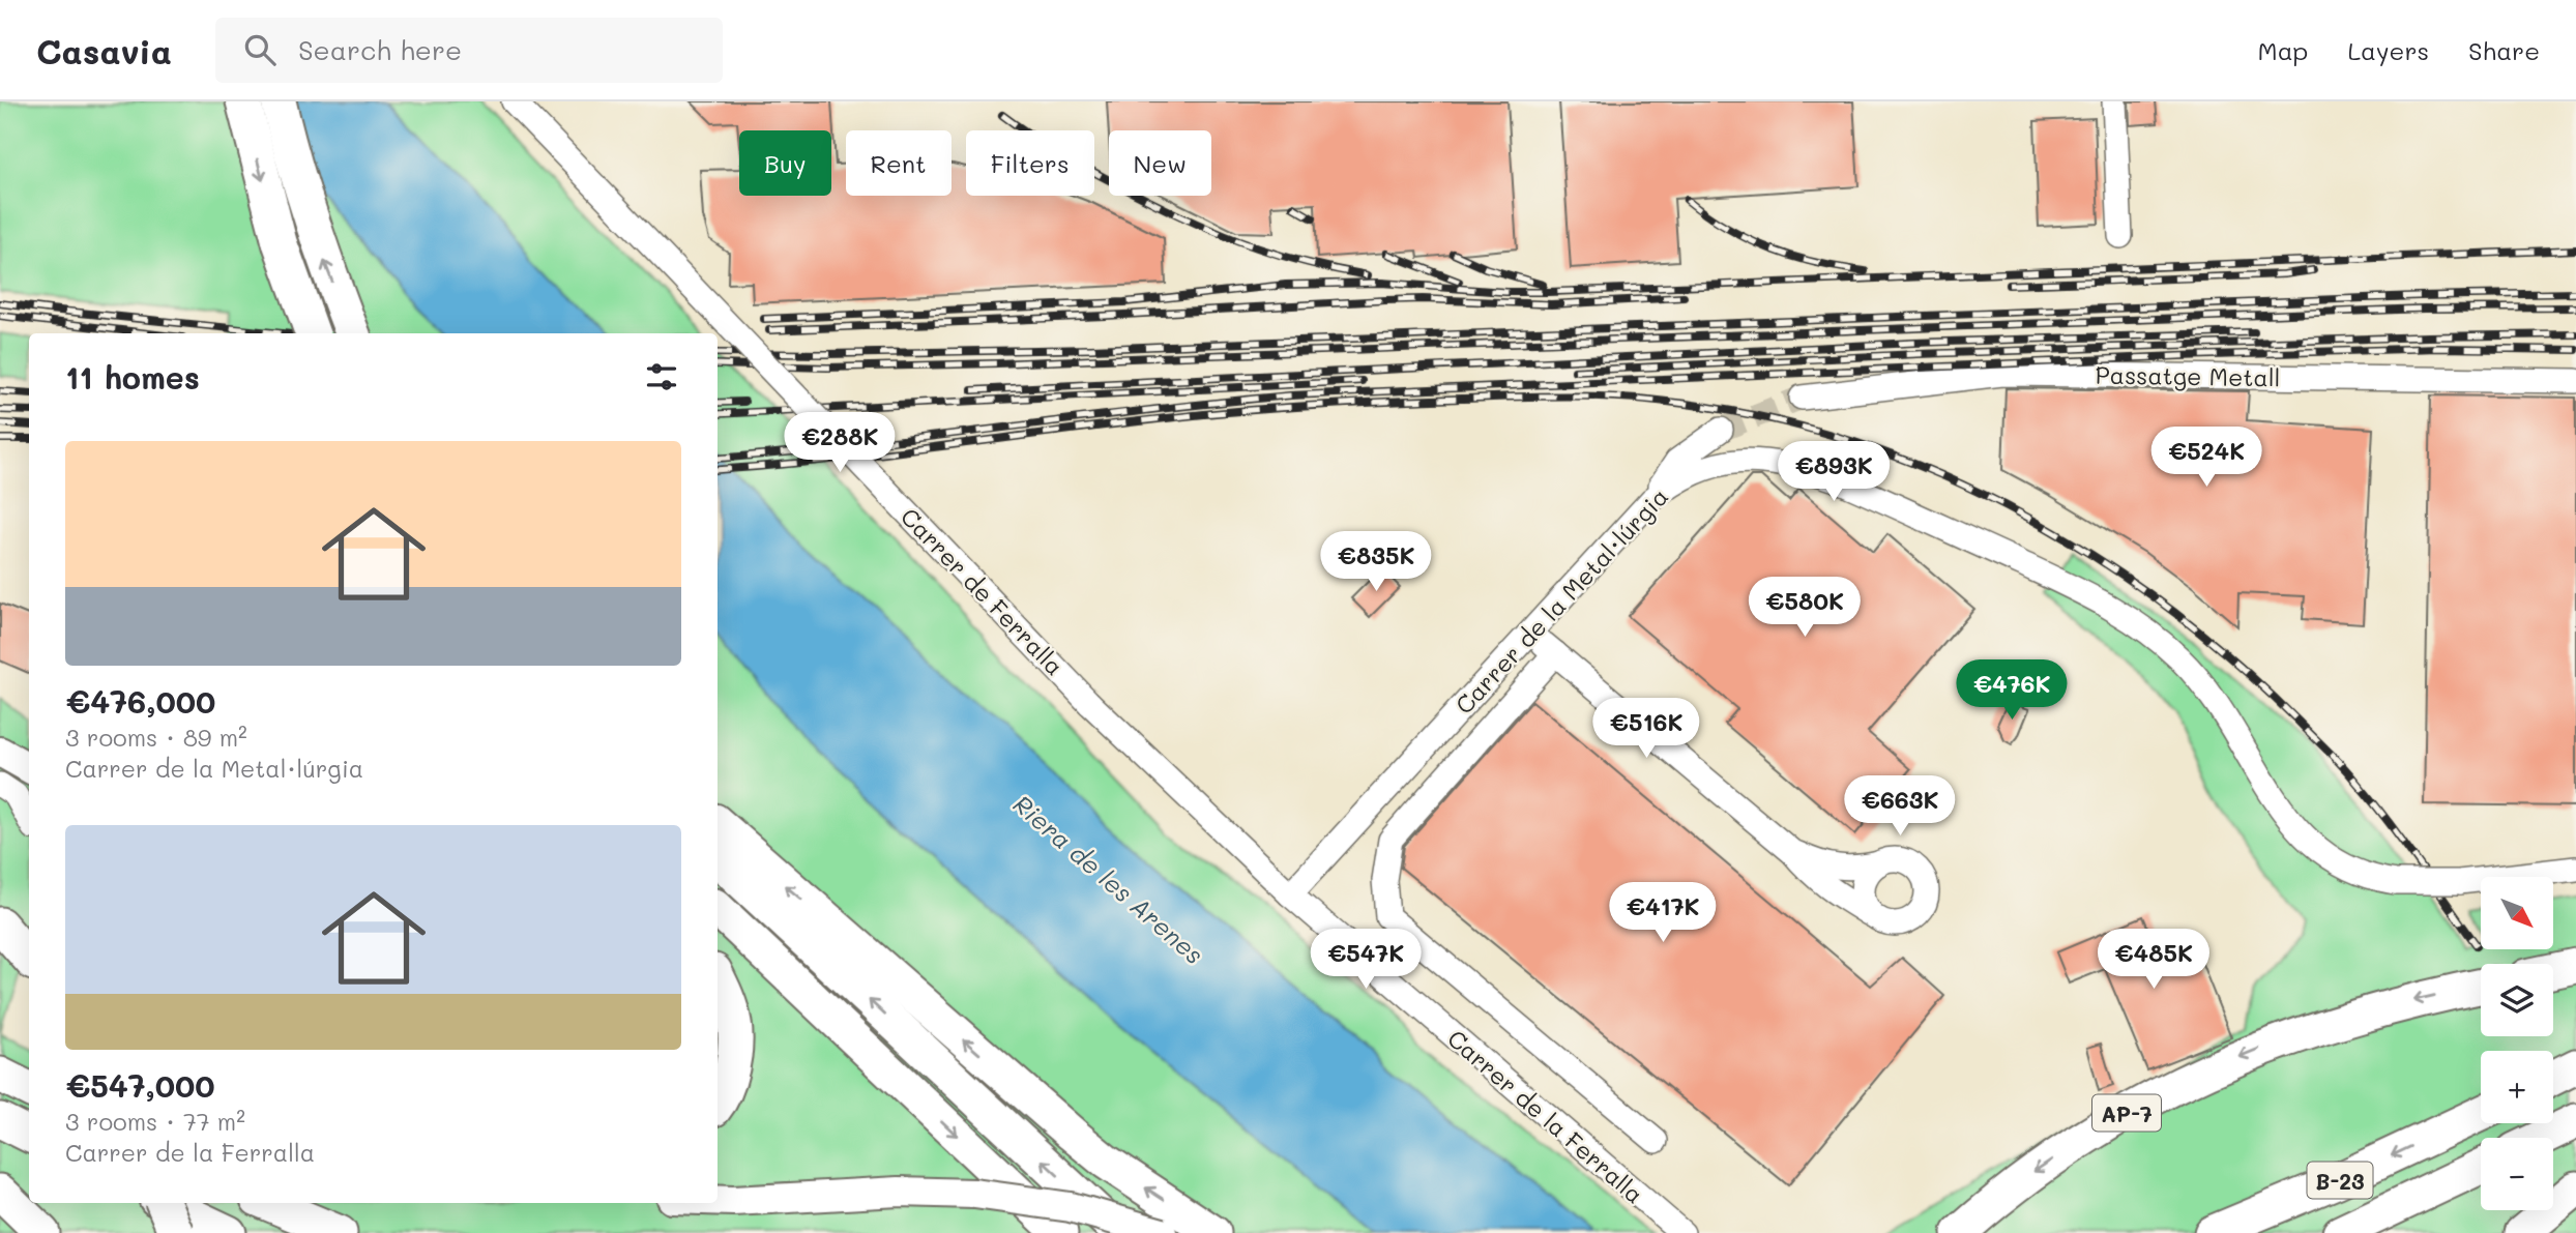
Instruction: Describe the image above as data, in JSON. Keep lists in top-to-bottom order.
{
  "streets": {
    "highway": ["AP-7", "B-23"],
    "street": [
      "Passatge Metall",
      "Carrer de Ferralla",
      "Carrer de la Metal·lúrgia",
      "Carrer de la Ferralla"
    ]
  },
  "crossings": [
    ["Carrer de Ferralla", "Carrer de la Ferralla"],
    ["Carrer de la Metal·lúrgia", "Carrer de la Ferralla"]
  ],
  "water": ["Riera de les Arenes"],
  "north": "bottom right",
  "page": {
    "header": "Casavia",
    "search": "Search here",
    "nav": ["Map", "Layers", "Share"],
    "chip": [
      "Buy",
      "Rent",
      "Filters",
      "New"
    ],
    "heading": "11 homes",
    "price": [
      "€288K",
      "€524K",
      "€893K",
      "€835K",
      "€580K",
      "€476K",
      "€516K",
      "€663K",
      "€417K",
      "€547K",
      "€485K"
    ],
    "list": [
      {
        "name": "€476,000",
        "note": "3 rooms · 89 m² · Carrer de la Metal·lúrgia"
      },
      {
        "name": "€547,000",
        "note": "3 rooms · 77 m² · Carrer de la Ferralla"
      }
    ],
    "map_buttons": ["+", "−"]
  }
}
